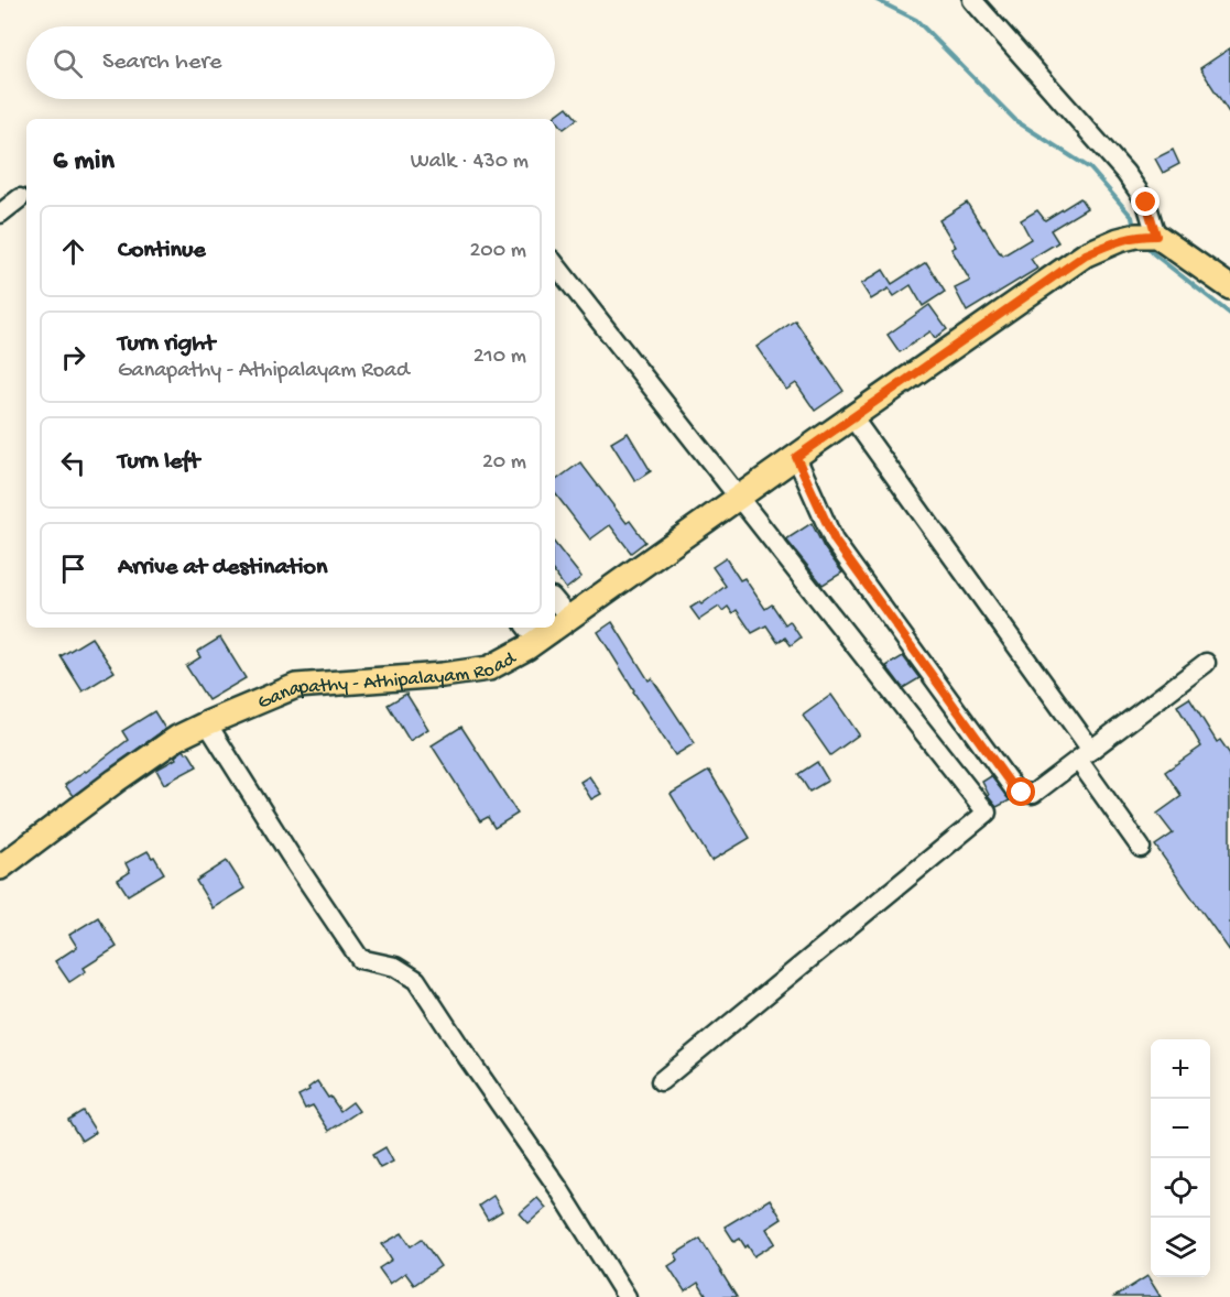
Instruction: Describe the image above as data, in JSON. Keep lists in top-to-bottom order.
{
  "streets": {
    "main road": ["Ganapathy - Athipalayam Road"]
  },
  "page": {
    "search": "Search here",
    "heading": ["6 min", "Walk · 430 m"],
    "list": [
      ["Continue", "200 m"],
      ["Turn right", "Ganapathy - Athipalayam Road", "210 m"],
      ["Turn left", "20 m"],
      "Arrive at destination"
    ],
    "map_buttons": ["+", "−"]
  }
}
